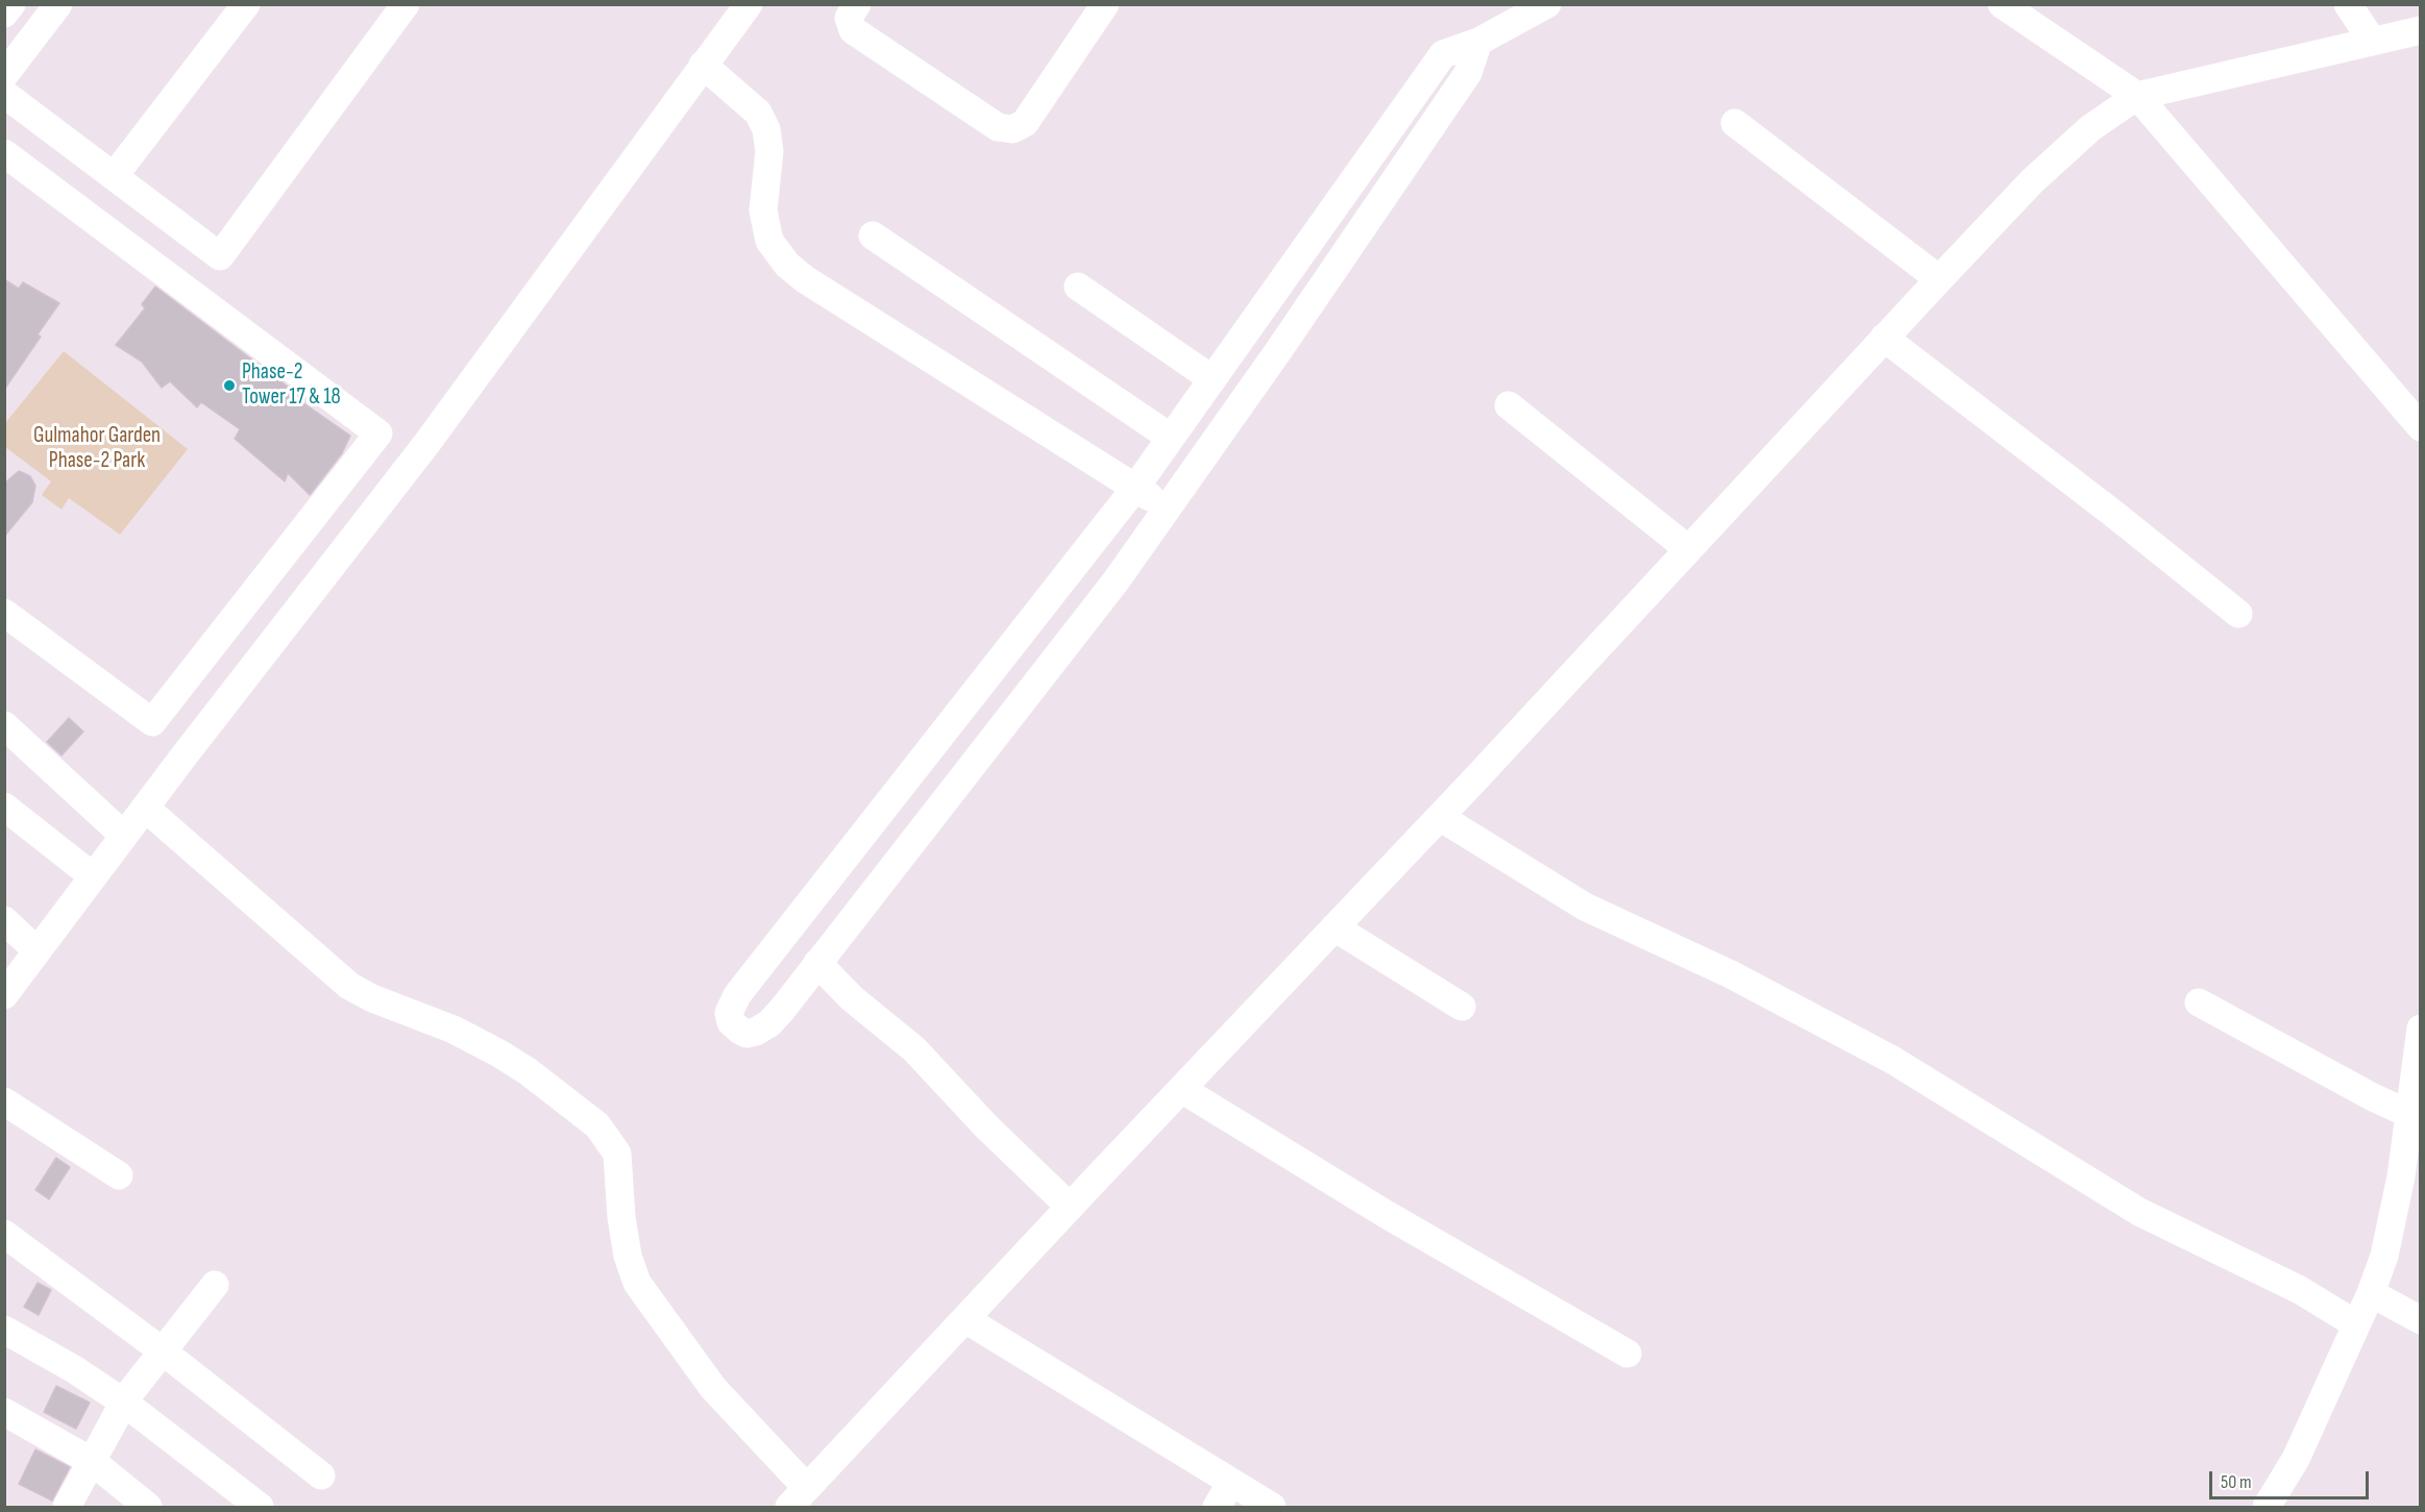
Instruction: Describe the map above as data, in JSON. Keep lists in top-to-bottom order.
{
  "parks": ["Gulmahor Garden Phase-2 Park"],
  "places": ["Phase-2 Tower 17 & 18"],
  "scale_bar": "50 m"
}
